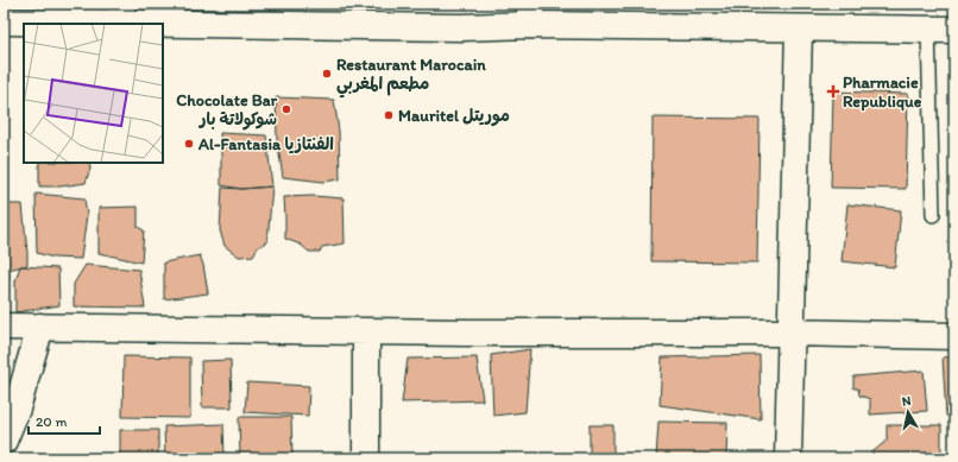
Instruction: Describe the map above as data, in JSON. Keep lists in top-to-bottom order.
{
  "places": {
    "other": [
      "Restaurant Marocain مطعم المغربي",
      "Chocolate Bar شوكولاتة بار",
      "Mauritel موريتل",
      "Al-Fantasia الفنتازيا"
    ],
    "health": ["Pharmacie Republique"]
  },
  "scale_bar": "20 m",
  "north": "top"
}
